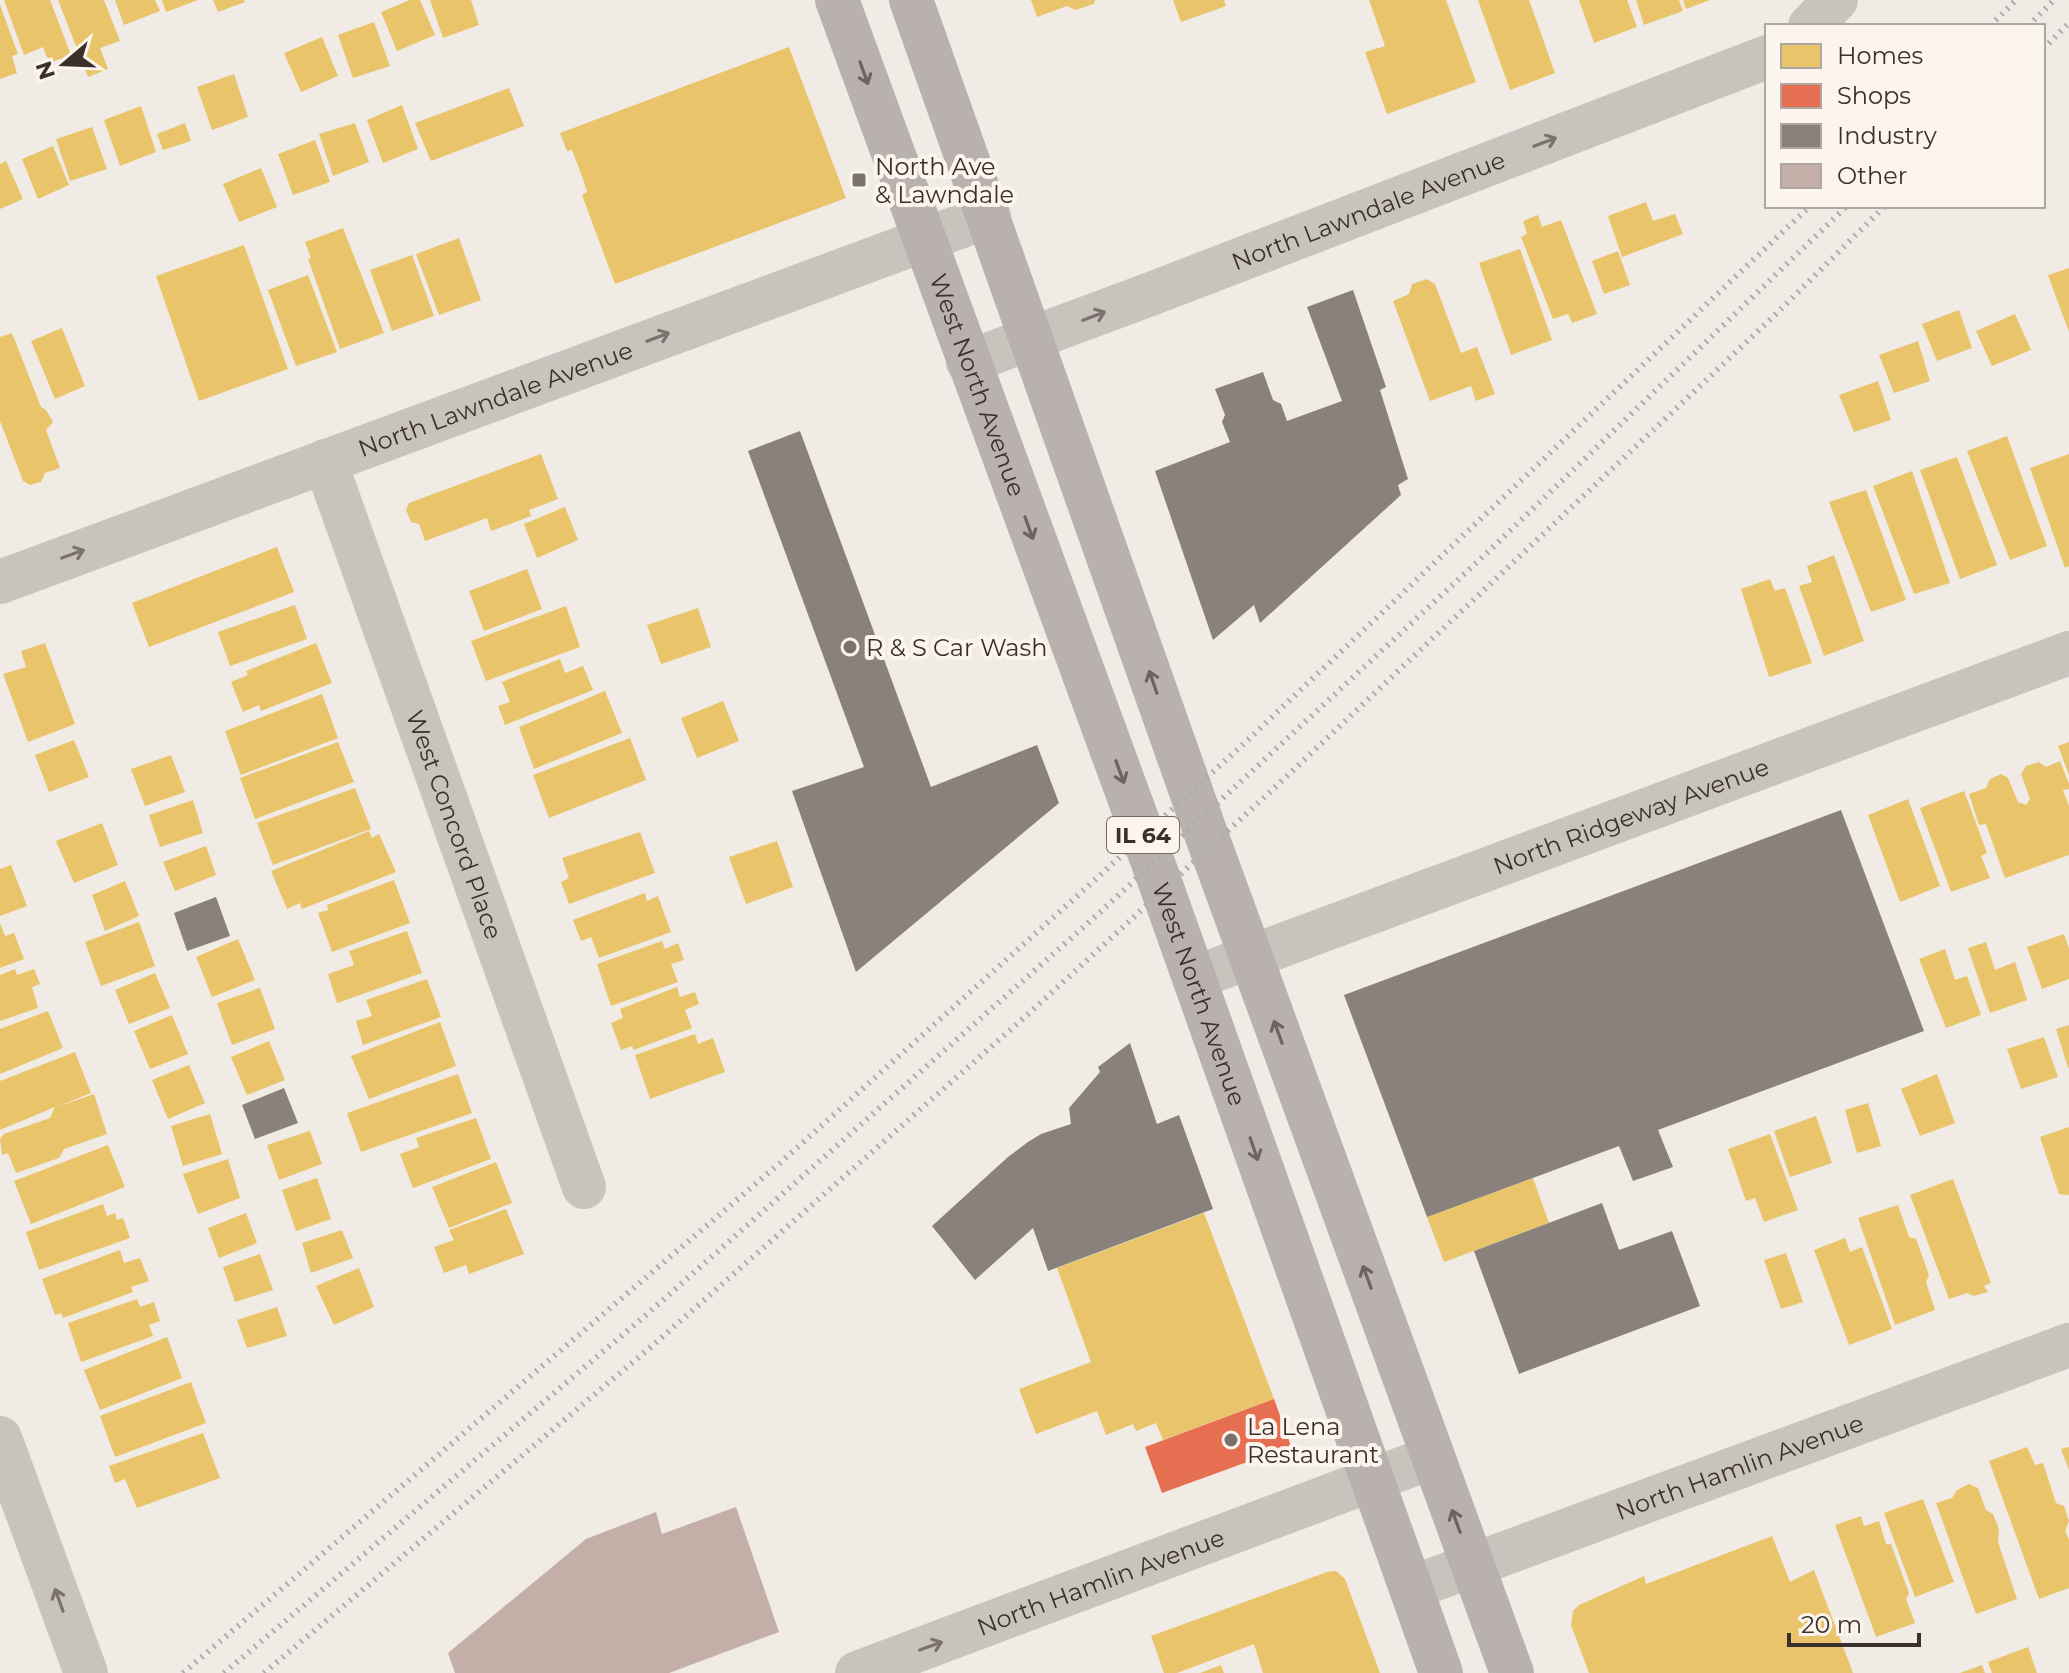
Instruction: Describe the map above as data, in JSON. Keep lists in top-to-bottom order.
{
  "streets": {
    "main road": ["West North Avenue", "IL 64"],
    "street": [
      "North Lawndale Avenue",
      "North Ridgeway Avenue",
      "West Concord Place",
      "North Hamlin Avenue"
    ]
  },
  "crossings": [
    ["North Lawndale Avenue", "West North Avenue"],
    ["North Lawndale Avenue", "West Concord Place"],
    ["North Lawndale Avenue", "IL 64"],
    ["West North Avenue", "North Ridgeway Avenue"],
    ["West North Avenue", "North Hamlin Avenue"],
    ["North Ridgeway Avenue", "IL 64"],
    ["IL 64", "North Hamlin Avenue"]
  ],
  "one_way": ["North Lawndale Avenue", "North Hamlin Avenue"],
  "places": {
    "transit": ["North Ave & Lawndale"],
    "other": ["R & S Car Wash", "La Lena Restaurant"]
  },
  "legend": [
    "Homes",
    "Shops",
    "Industry",
    "Other"
  ],
  "scale_bar": "20 m",
  "north": "left"
}
